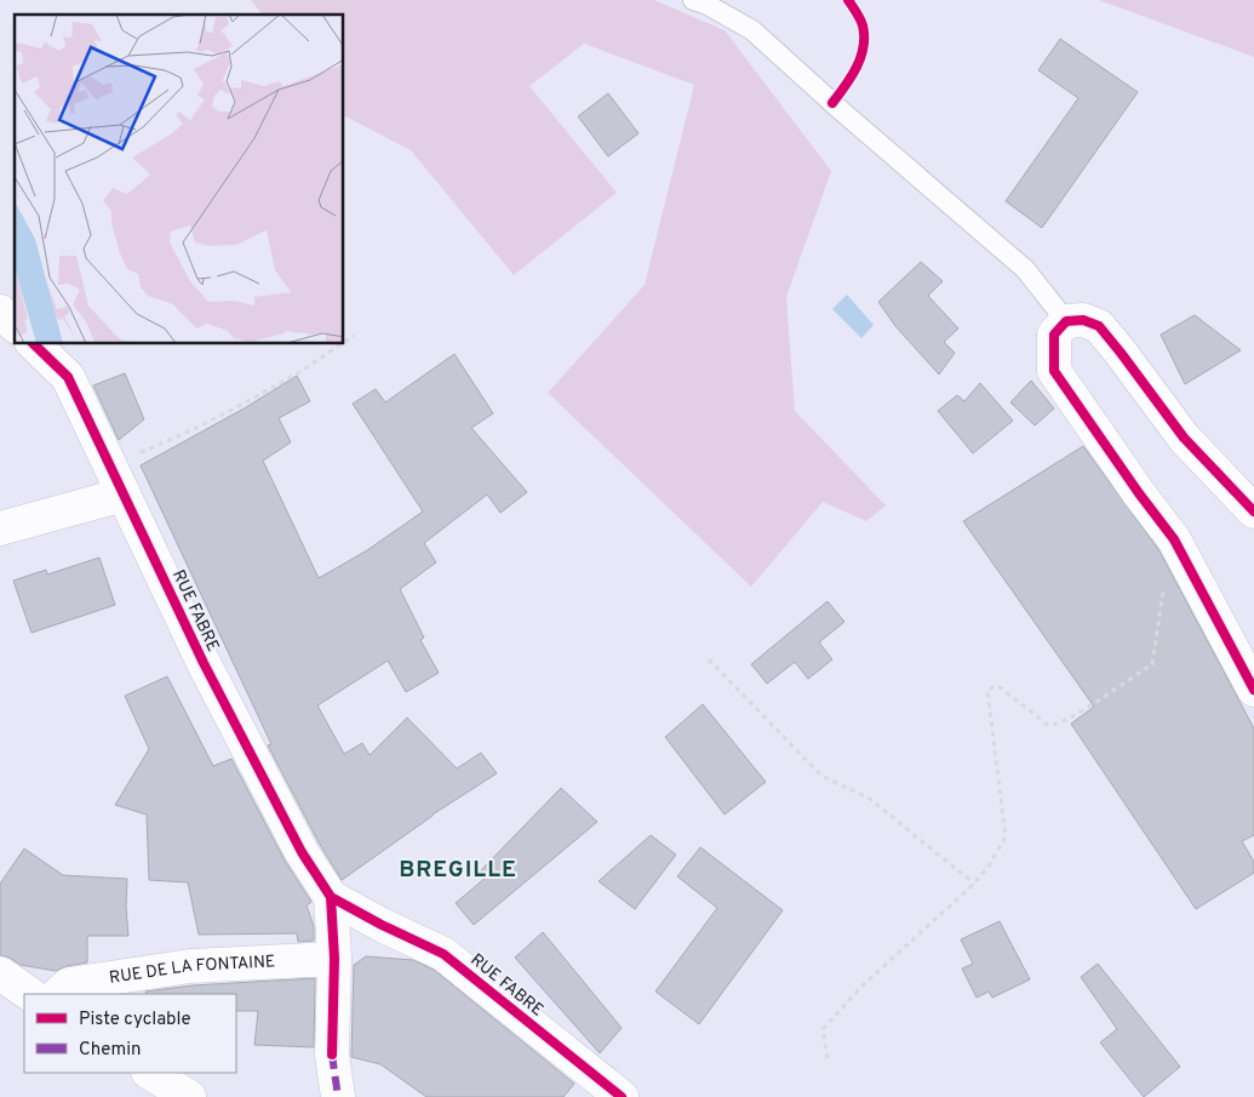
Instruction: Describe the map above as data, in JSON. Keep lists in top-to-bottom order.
{
  "streets": {
    "street": ["RUE FABRE", "RUE DE LA FONTAINE"]
  },
  "crossings": [
    ["RUE FABRE", "RUE DE LA FONTAINE"]
  ],
  "districts": ["BREGILLE"],
  "legend": ["Piste cyclable", "Chemin"]
}
